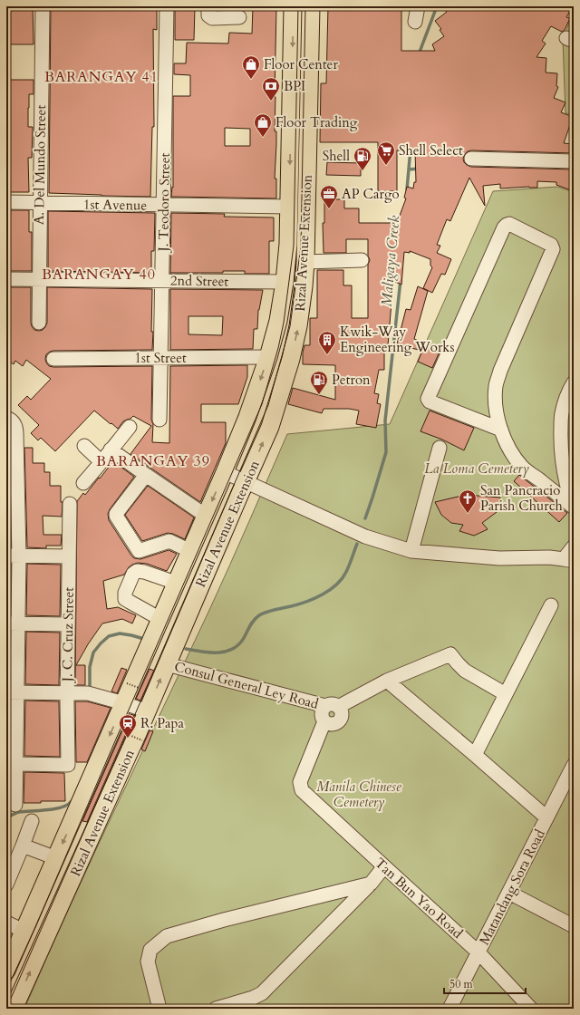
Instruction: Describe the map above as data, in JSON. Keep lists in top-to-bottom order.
{
  "streets": {
    "main road": ["Rizal Avenue Extension"],
    "street": [
      "A. Del Mundo Street",
      "J. Teodoro Street",
      "1st Avenue",
      "2nd Street",
      "1st Street",
      "J. C. Cruz Street",
      "Consul General Ley Road",
      "Matandang Sora Road",
      "Tan Bun Yao Road"
    ]
  },
  "crossings": [
    ["A. Del Mundo Street", "1st Avenue"],
    ["A. Del Mundo Street", "2nd Street"],
    ["J. Teodoro Street", "1st Avenue"],
    ["J. Teodoro Street", "2nd Street"],
    ["J. Teodoro Street", "1st Street"],
    ["1st Avenue", "Rizal Avenue Extension"],
    ["Rizal Avenue Extension", "2nd Street"],
    ["Rizal Avenue Extension", "1st Street"],
    ["Rizal Avenue Extension", "Consul General Ley Road"],
    ["Consul General Ley Road", "Tan Bun Yao Road"],
    ["Matandang Sora Road", "Tan Bun Yao Road"]
  ],
  "districts": ["BARANGAY 41", "BARANGAY 40", "BARANGAY 39"],
  "water": ["Maligaya Creek"],
  "parks": ["La Loma Cemetery", "Manila Chinese Cemetery"],
  "places": {
    "shop": ["Floor Center", "Floor Trading"],
    "bank": ["BPI"],
    "supermarket": ["Shell Select"],
    "fuel station": ["Shell", "Petron"],
    "office": ["AP Cargo"],
    "building": ["Kwik-Way Engineering Works"],
    "church": ["San Pancracio Parish Church"],
    "station": ["R. Papa"]
  },
  "scale_bar": "50 m"
}
